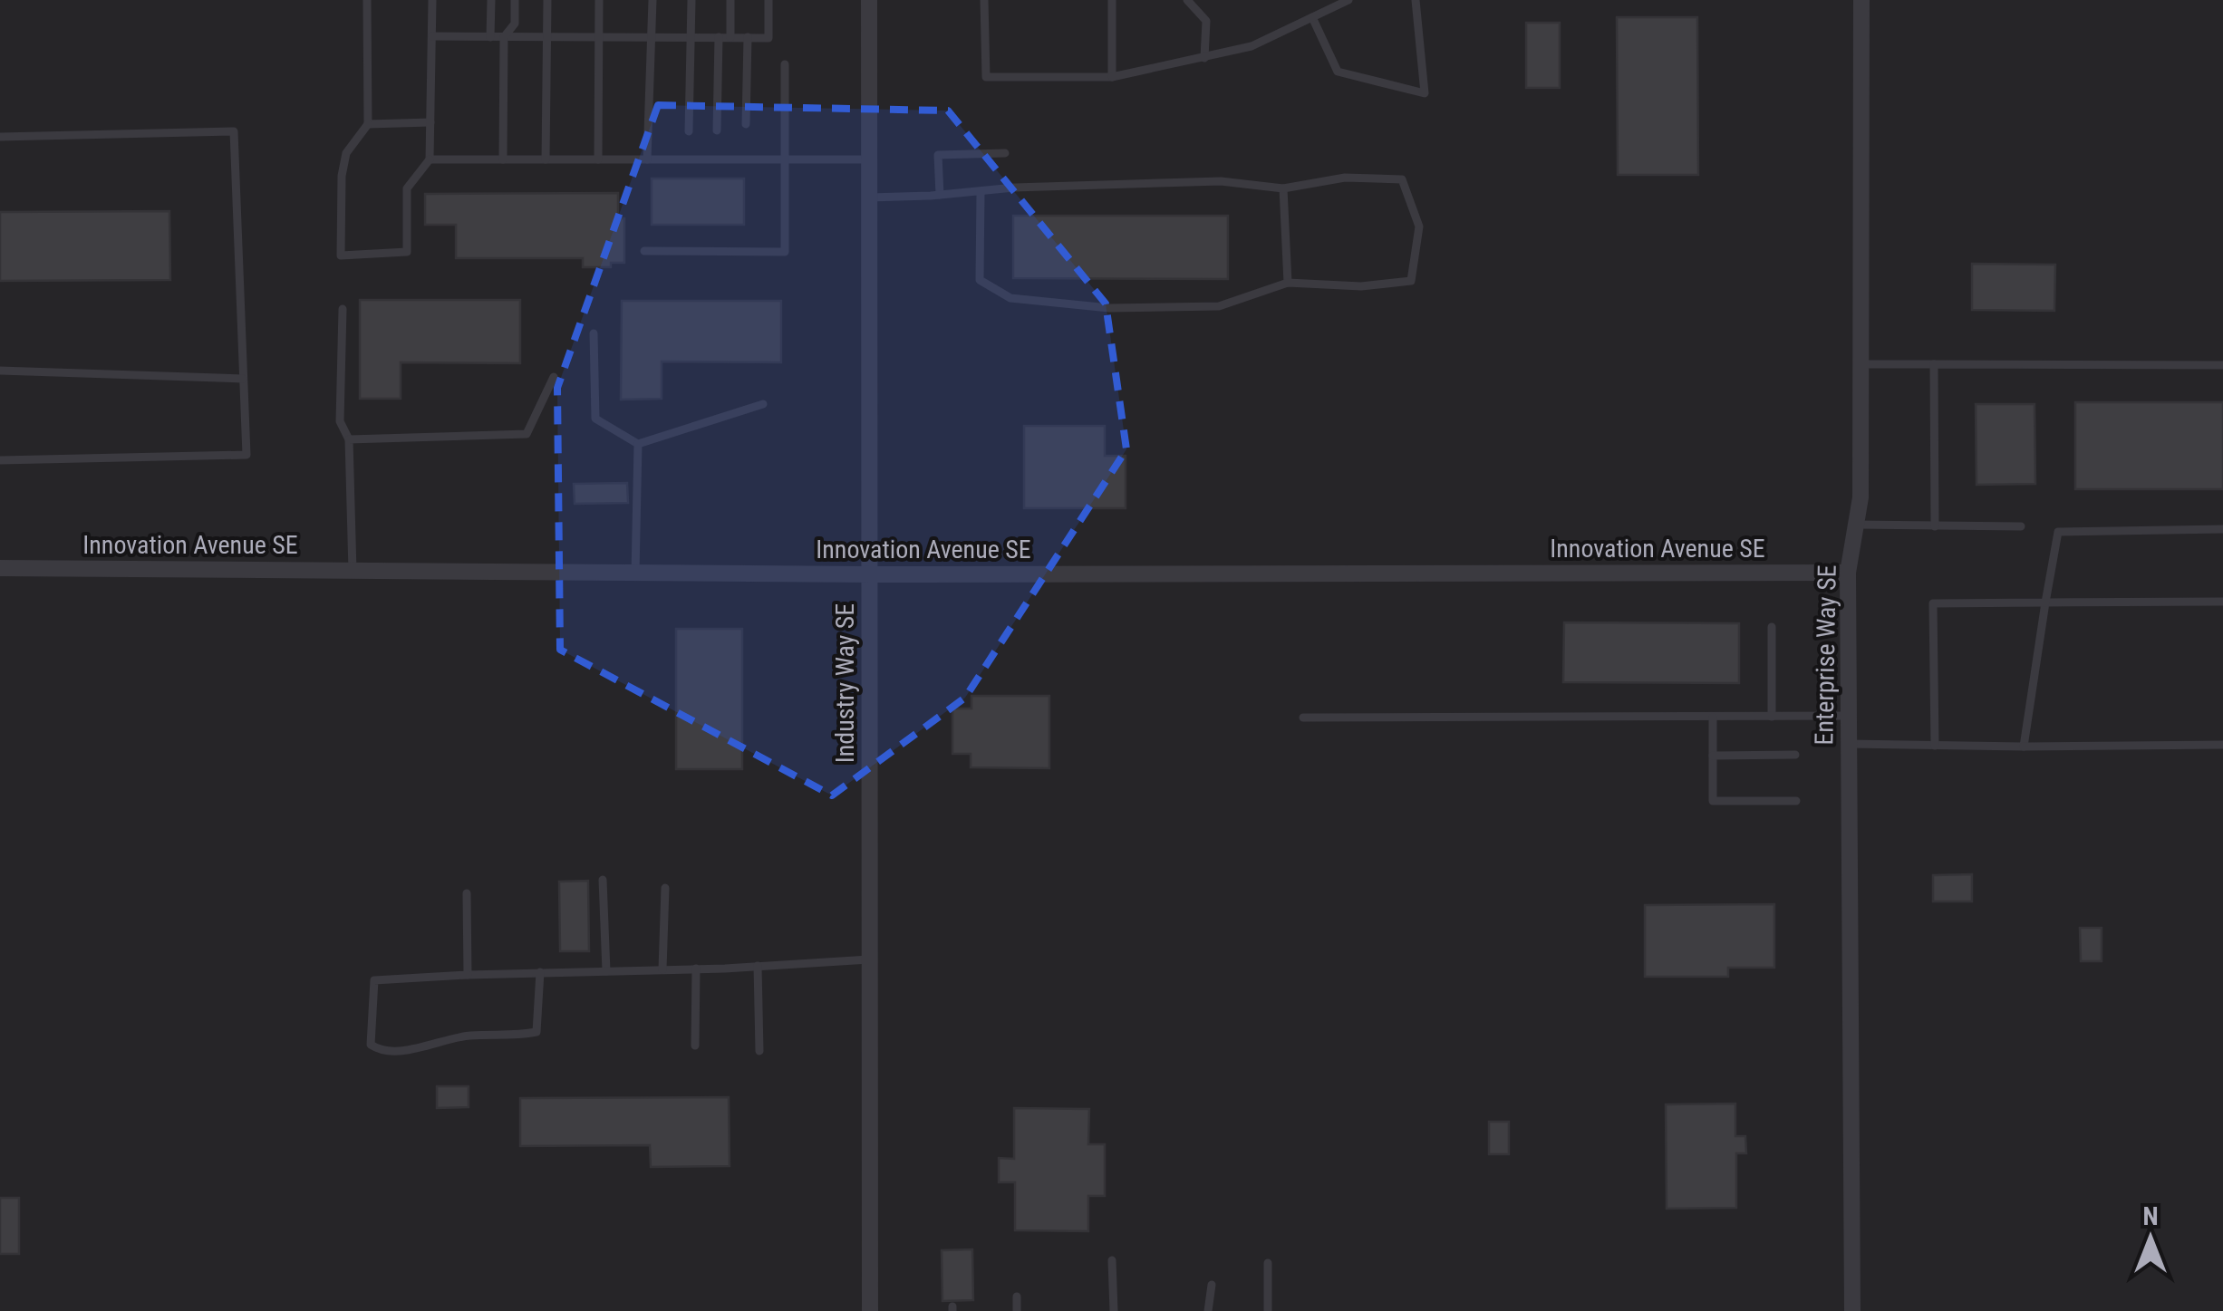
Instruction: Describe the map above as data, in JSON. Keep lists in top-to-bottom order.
{
  "streets": {
    "street": ["Innovation Avenue SE", "Enterprise Way SE", "Industry Way SE"]
  },
  "crossings": [
    ["Innovation Avenue SE", "Enterprise Way SE"],
    ["Innovation Avenue SE", "Industry Way SE"]
  ],
  "north": "top"
}
